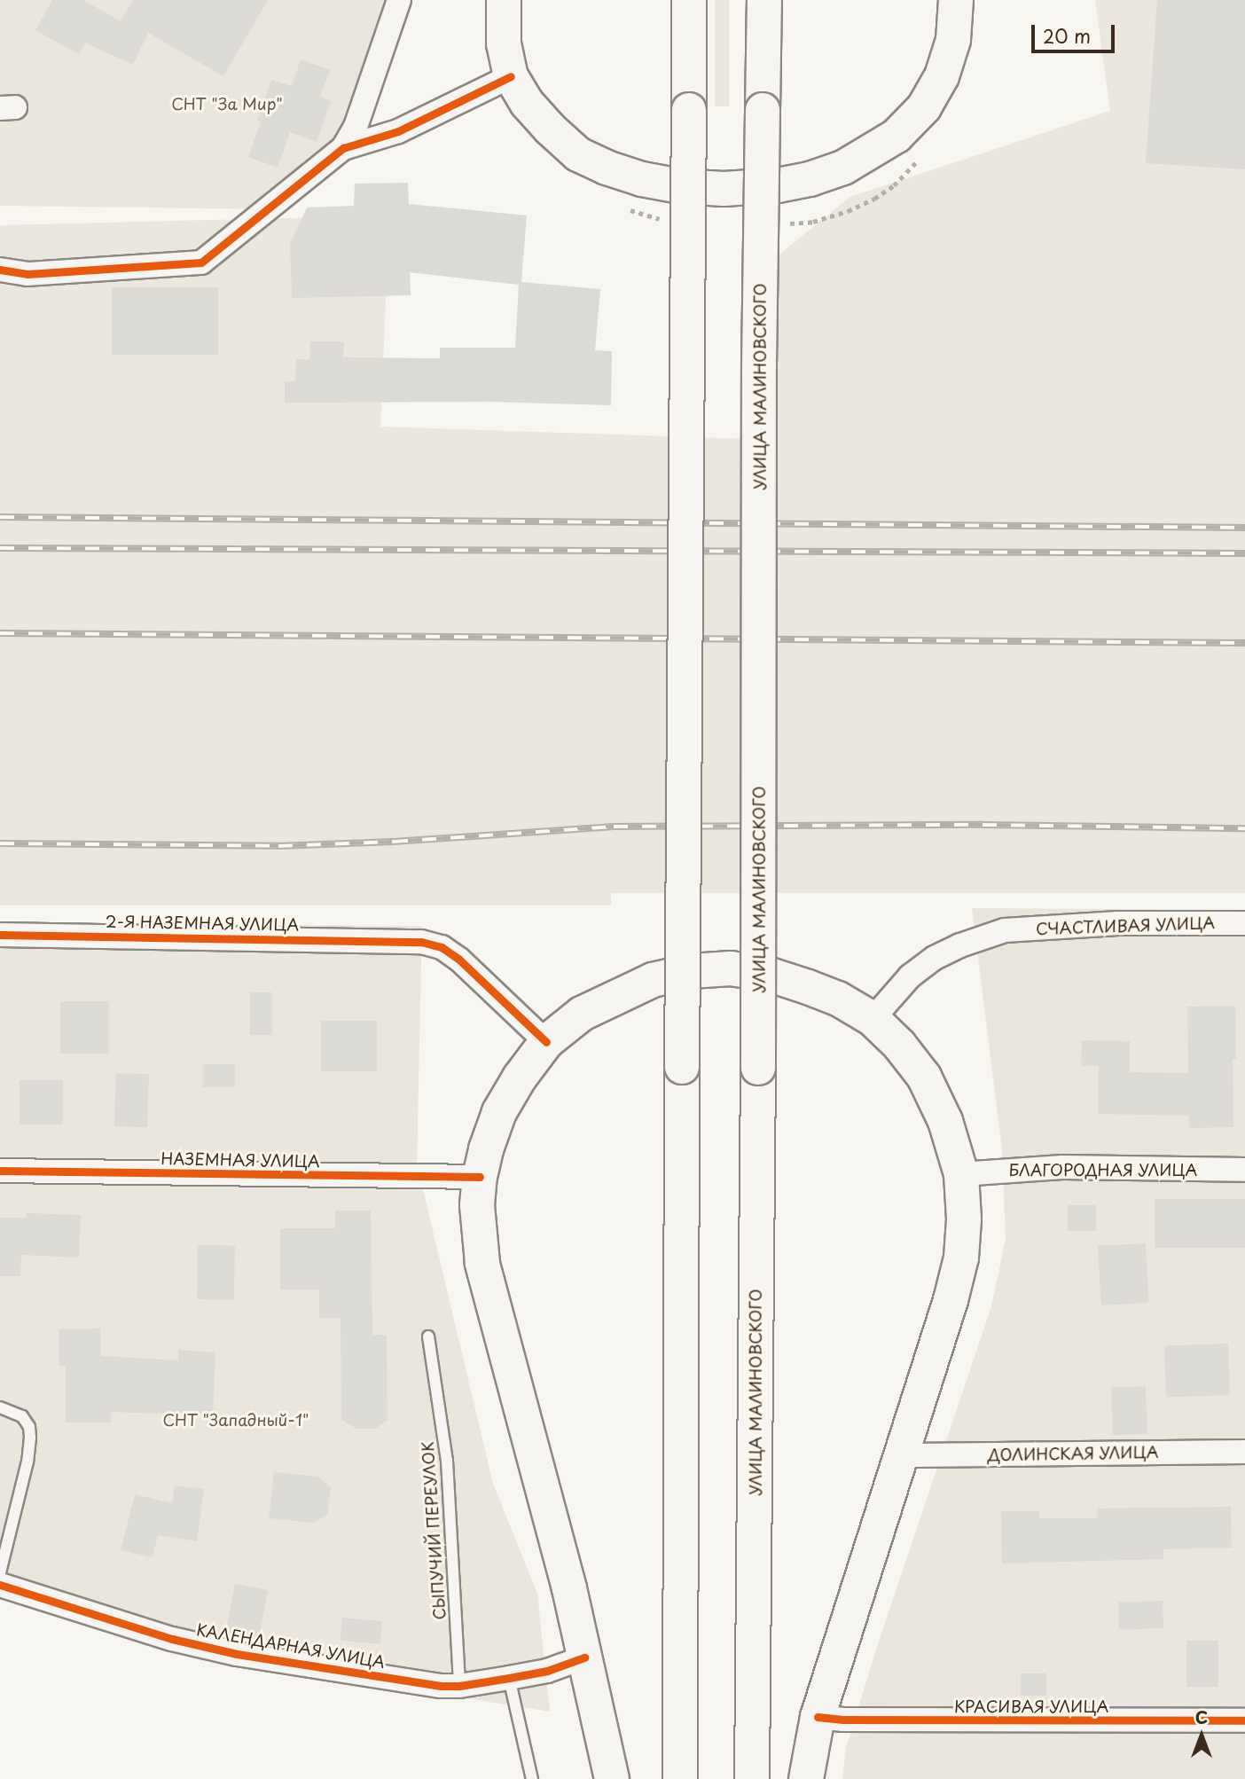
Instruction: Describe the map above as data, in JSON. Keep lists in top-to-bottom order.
{
  "streets": {
    "highway": ["УЛИЦА МАЛИНОВСКОГО"],
    "street": [
      "2-Я НАЗЕМНАЯ УЛИЦА",
      "СЧАСТЛИВАЯ УЛИЦА",
      "НАЗЕМНАЯ УЛИЦА",
      "БЛАГОРОДНАЯ УЛИЦА",
      "ДОЛИНСКАЯ УЛИЦА",
      "КАЛЕНДАРНАЯ УЛИЦА",
      "КРАСИВАЯ УЛИЦА"
    ],
    "lane": ["СЫПУЧИЙ ПЕРЕУЛОК"]
  },
  "crossings": [
    ["СЫПУЧИЙ ПЕРЕУЛОК", "КАЛЕНДАРНАЯ УЛИЦА"]
  ],
  "parks": ["СНТ \"За Мир\"", "СНТ \"Западный-1\""],
  "scale_bar": "20 m",
  "north": "top"
}
